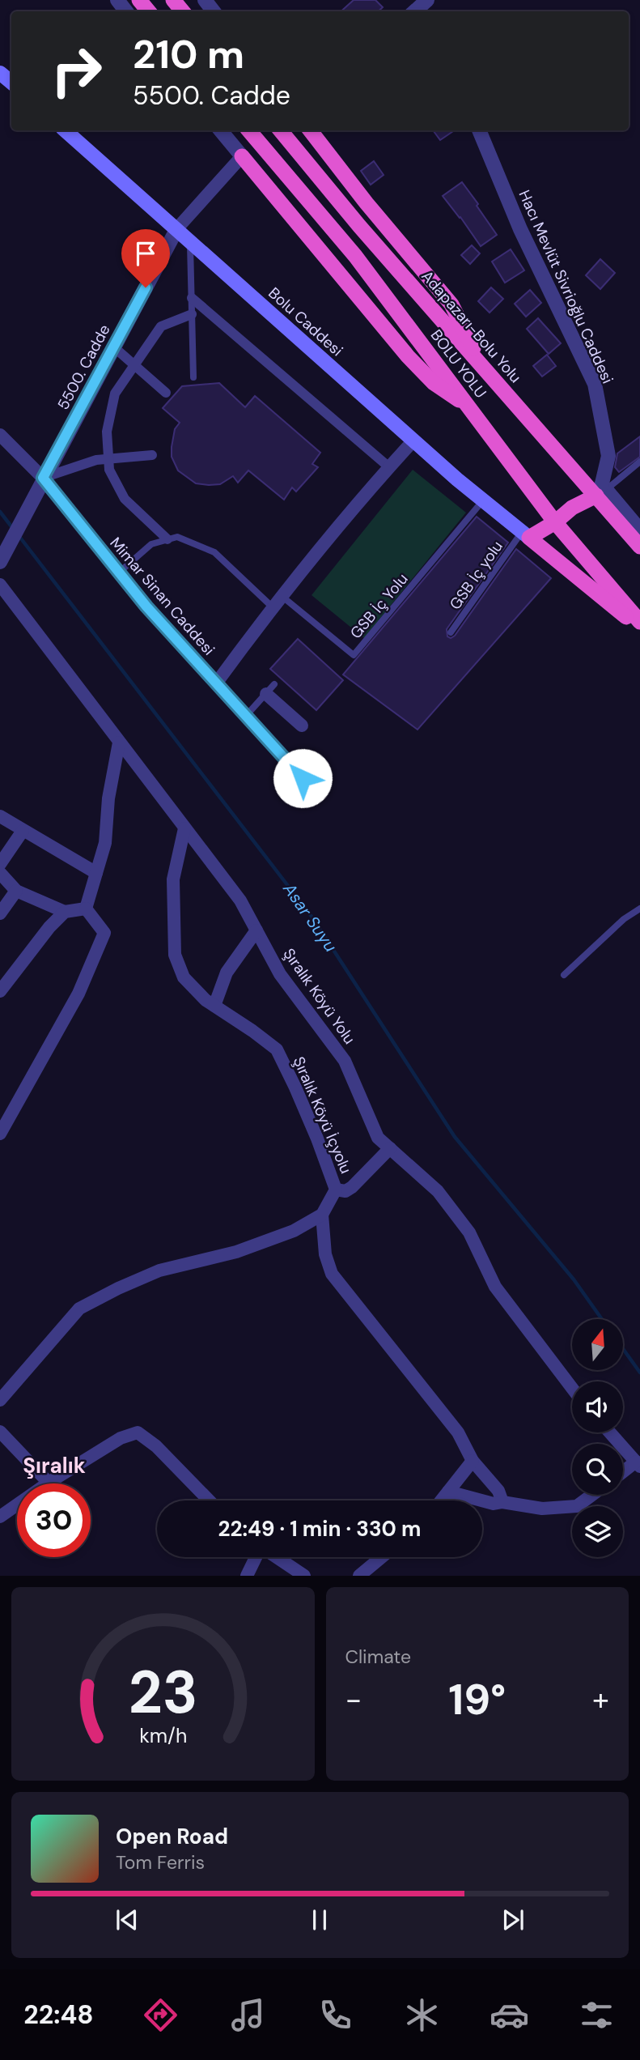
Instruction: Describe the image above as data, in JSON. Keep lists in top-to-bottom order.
{
  "streets": {
    "highway": ["Adapazarı-Bolu Yolu", "BOLU YOLU"],
    "main road": ["Bolu Caddesi"],
    "street": [
      "Hacı Mevlüt Sivrioğlu Caddesi",
      "5500. Cadde",
      "Mimar Sinan Caddesi",
      "Şıralık Köyü Yolu",
      "Şıralık Köyü İçyolu"
    ],
    "lane": ["GSB İç yolu", "GSB İç Yolu"]
  },
  "crossings": [
    ["Hacı Mevlüt Sivrioğlu Caddesi", "Adapazarı-Bolu Yolu"],
    ["Bolu Caddesi", "5500. Cadde"],
    ["Bolu Caddesi", "GSB İç yolu"],
    ["Bolu Caddesi", "GSB İç Yolu"],
    ["5500. Cadde", "Mimar Sinan Caddesi"],
    ["Şıralık Köyü Yolu", "Şıralık Köyü İçyolu"]
  ],
  "districts": ["Şıralık"],
  "water": ["Asar Suyu"],
  "north": "top",
  "page": {
    "turn": ["210 m", "5500. Cadde"],
    "limit": "30",
    "trip": "22:49 · 1 min · 330 m",
    "tile": "Climate",
    "heat": ["−", "19°", "+"],
    "song": ["Open Road", "Tom Ferris"],
    "tabs": "22:48",
    "gauge": ["23", "km/h"]
  }
}
